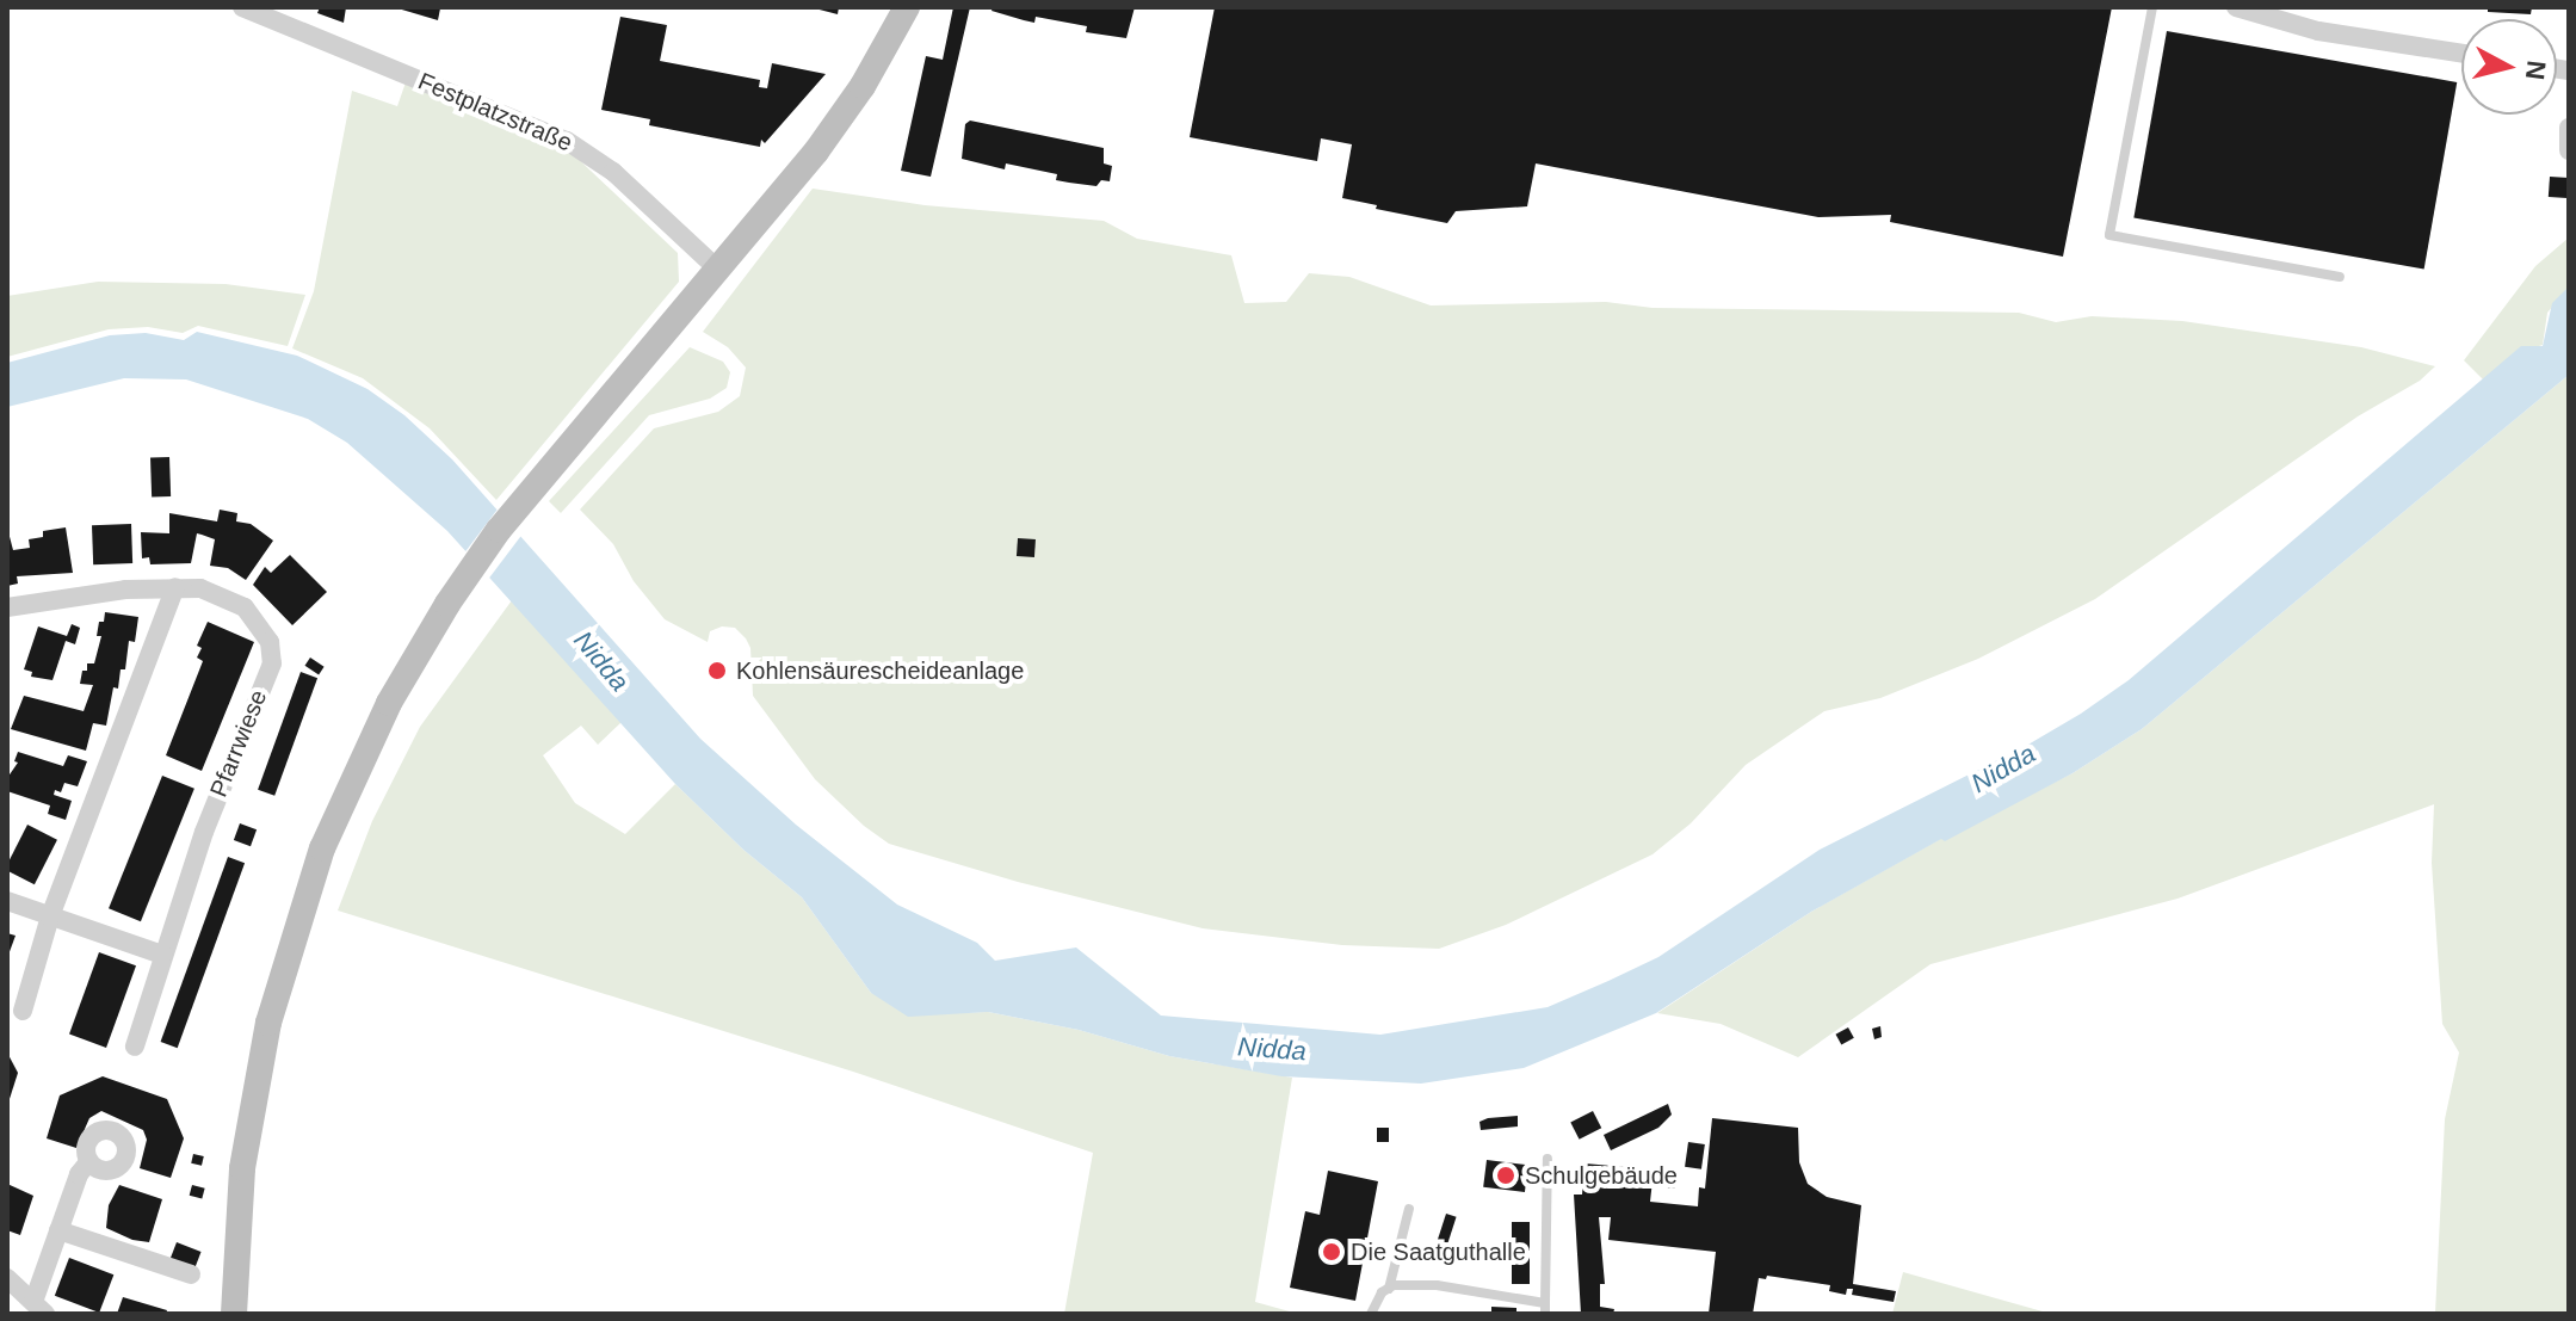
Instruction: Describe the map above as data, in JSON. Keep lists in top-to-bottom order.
{
  "streets": {
    "street": ["Festplatzstraße", "Pfarrwiese"]
  },
  "water": ["Nidda"],
  "places": ["Kohlensäurescheideanlage", "Schulgebäude", "Die Saatguthalle"],
  "north": "right"
}
